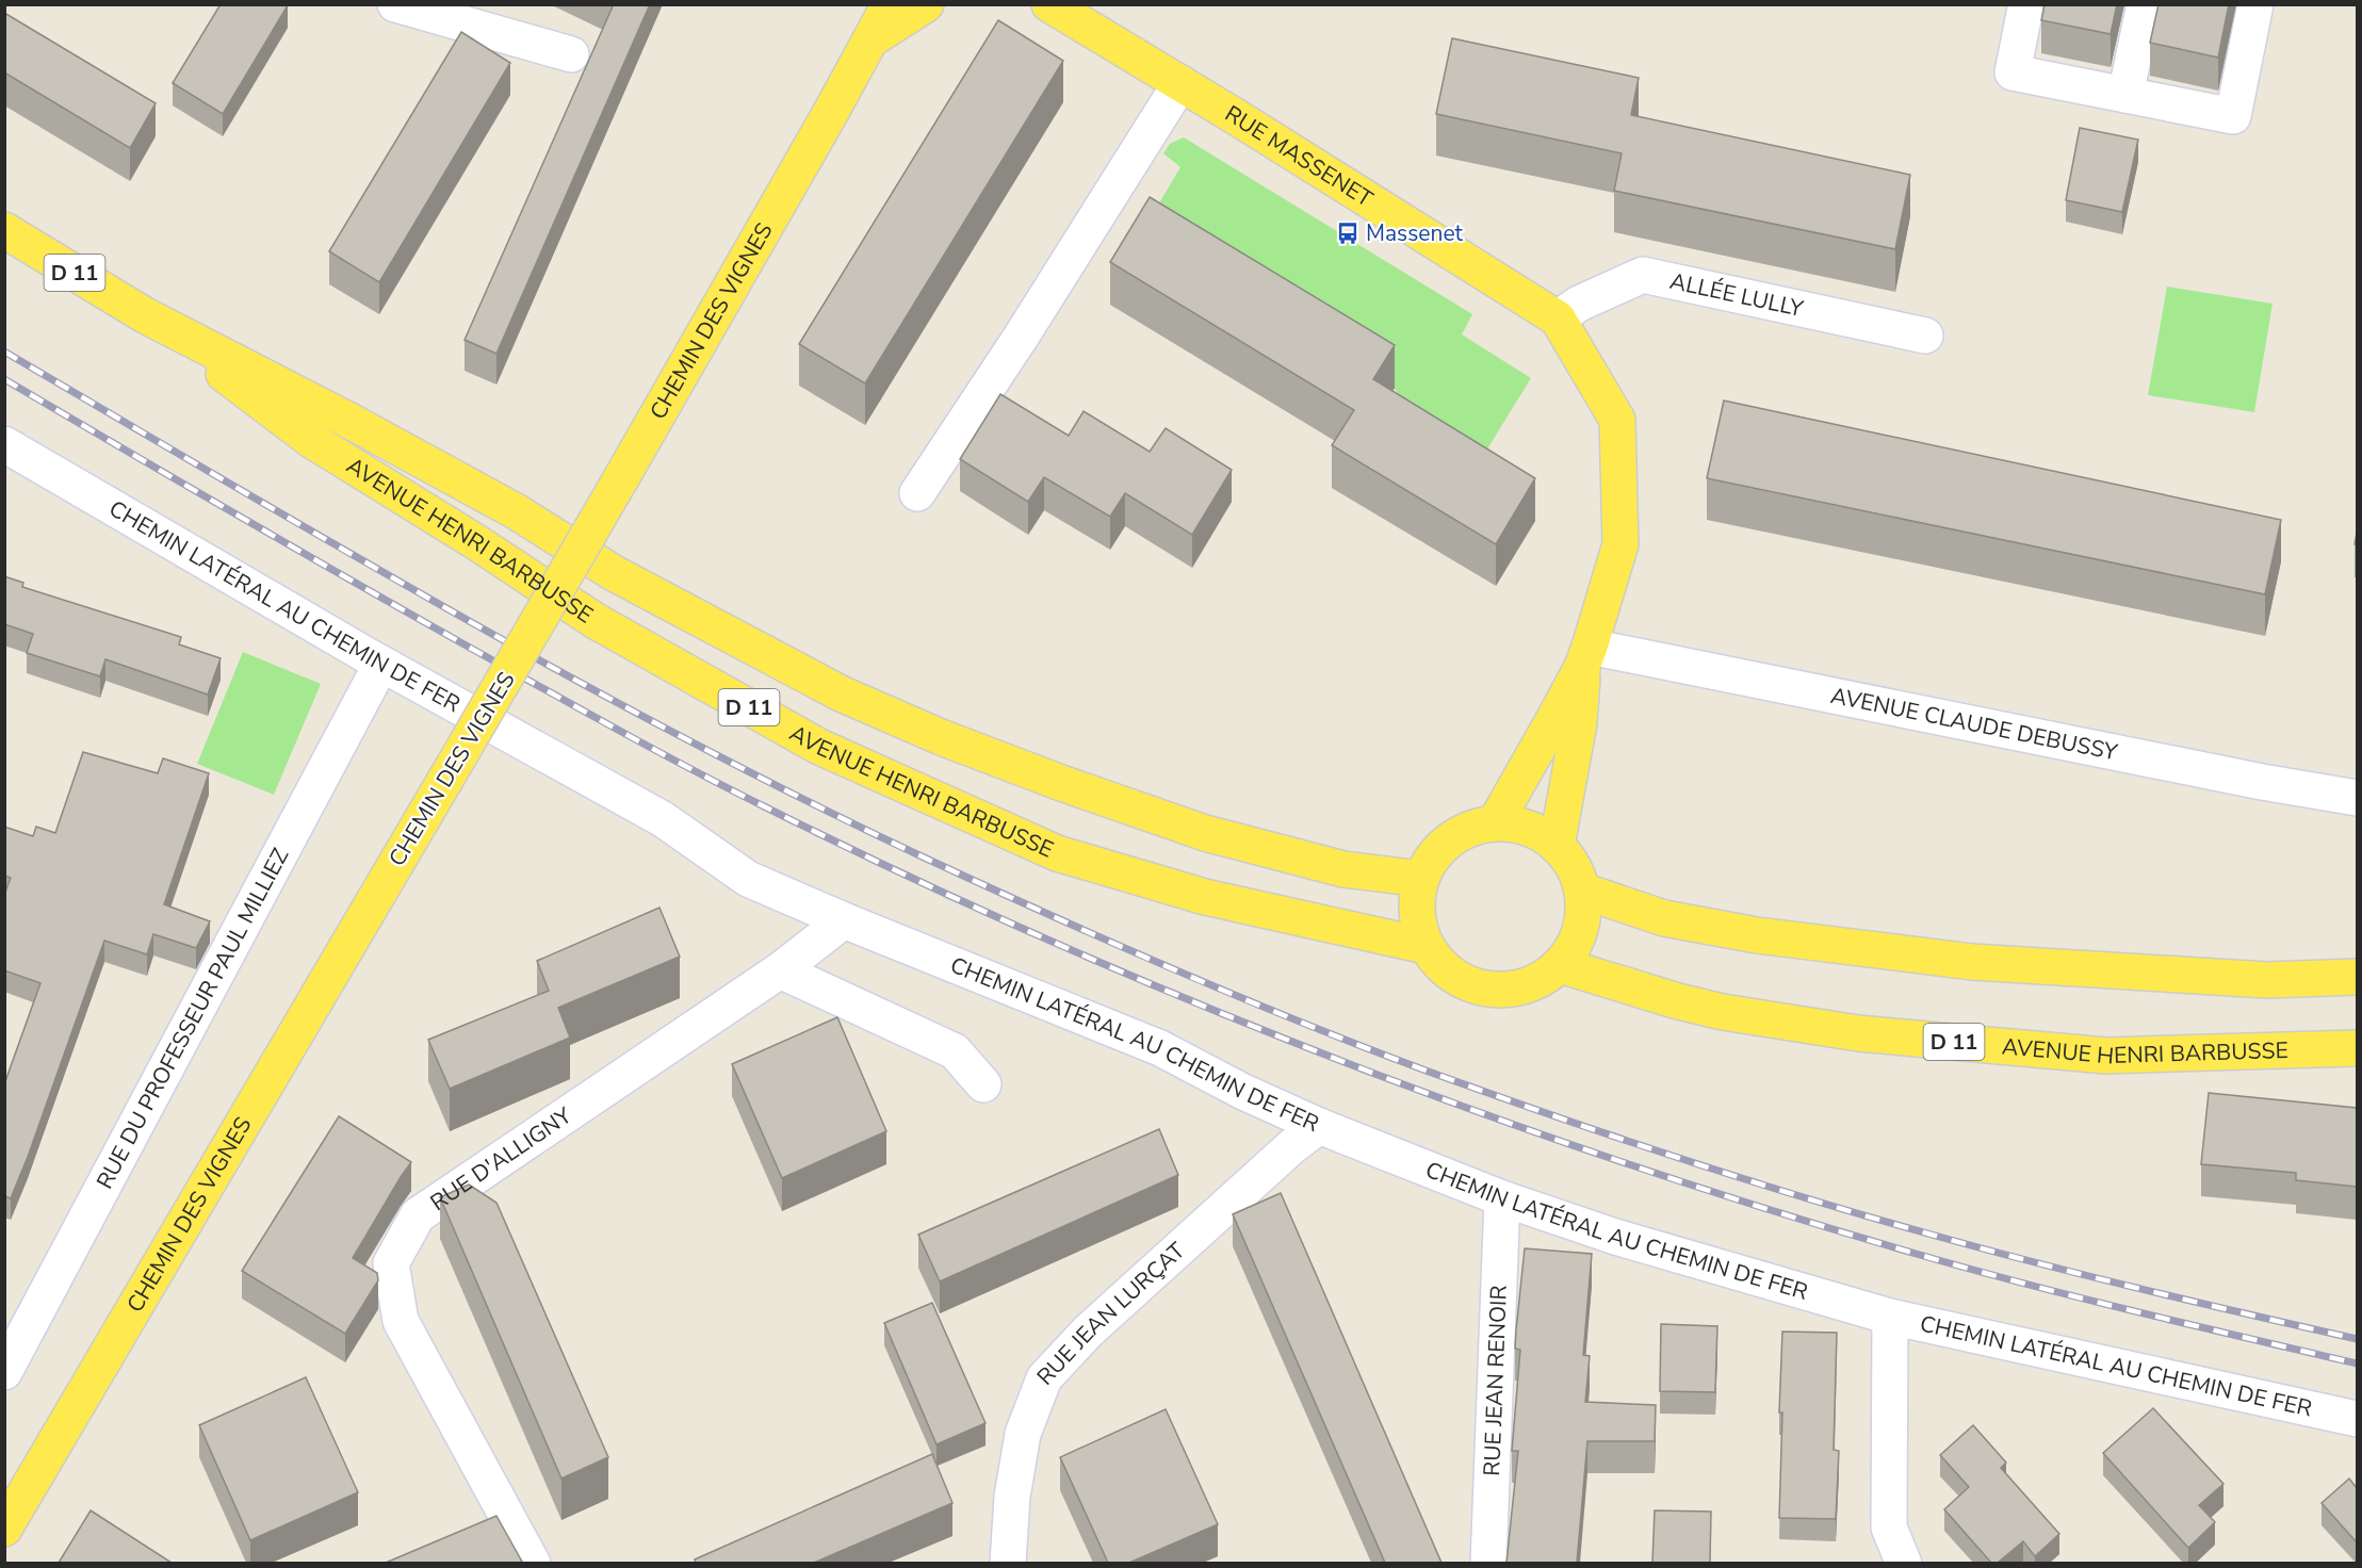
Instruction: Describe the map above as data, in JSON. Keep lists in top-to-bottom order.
{
  "streets": {
    "main road": [
      "RUE MASSENET",
      "D 11",
      "CHEMIN DES VIGNES",
      "AVENUE HENRI BARBUSSE"
    ],
    "street": [
      "ALLÉE LULLY",
      "CHEMIN LATÉRAL AU CHEMIN DE FER",
      "AVENUE CLAUDE DEBUSSY",
      "RUE DU PROFESSEUR PAUL MILLIEZ",
      "RUE D'ALLIGNY",
      "RUE JEAN LURÇAT",
      "RUE JEAN RENOIR"
    ]
  },
  "crossings": [
    ["RUE MASSENET", "ALLÉE LULLY"],
    ["RUE MASSENET", "AVENUE HENRI BARBUSSE"],
    ["RUE MASSENET", "AVENUE CLAUDE DEBUSSY"],
    ["CHEMIN LATÉRAL AU CHEMIN DE FER", "RUE DU PROFESSEUR PAUL MILLIEZ"],
    ["CHEMIN LATÉRAL AU CHEMIN DE FER", "RUE D'ALLIGNY"],
    ["CHEMIN LATÉRAL AU CHEMIN DE FER", "RUE JEAN LURÇAT"],
    ["CHEMIN LATÉRAL AU CHEMIN DE FER", "RUE JEAN RENOIR"]
  ],
  "places": {
    "bus stop": ["Massenet"]
  }
}
